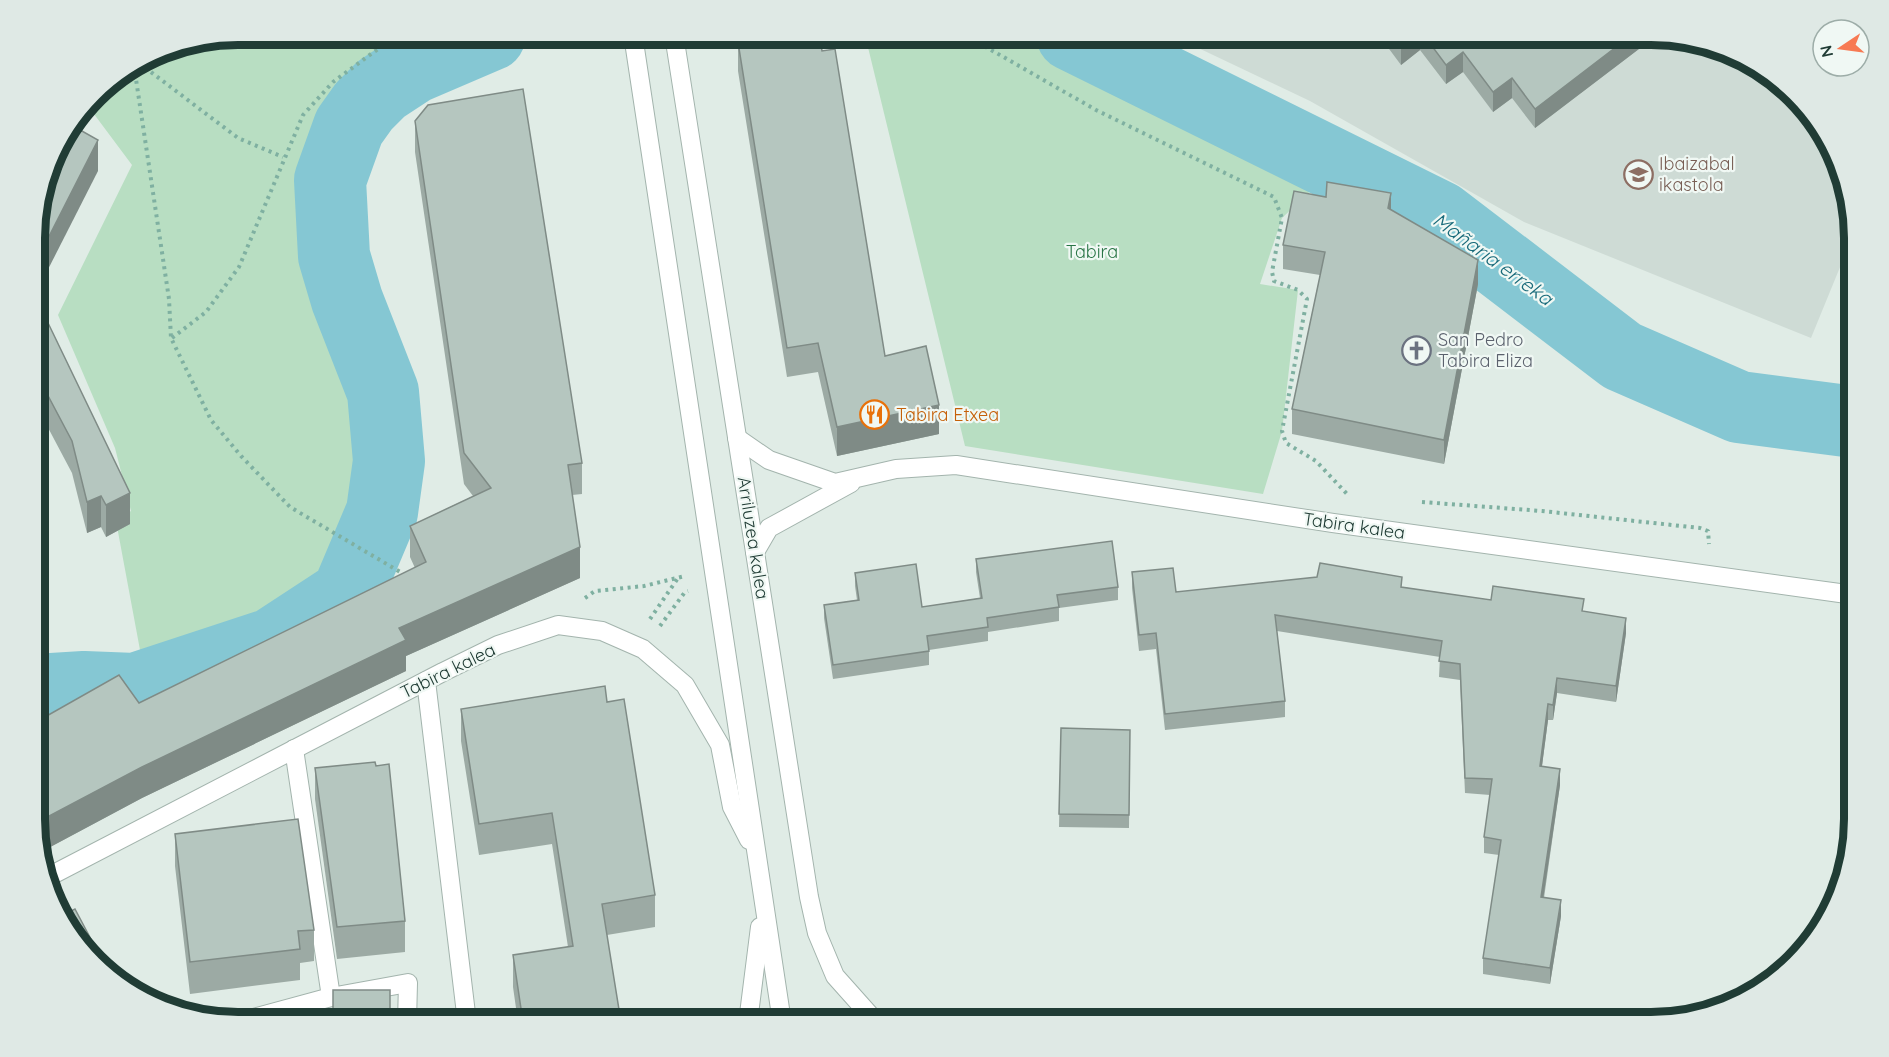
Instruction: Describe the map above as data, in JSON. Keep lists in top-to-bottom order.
{
  "streets": {
    "street": ["Tabira kalea", "Arriluzea kalea"]
  },
  "water": ["Mañaria erreka"],
  "parks": ["Tabira"],
  "places": {
    "school or university": ["Ibaizabal ikastola"],
    "church": ["San Pedro Tabira Eliza"],
    "restaurant": ["Tabira Etxea"]
  },
  "north": "left"
}
